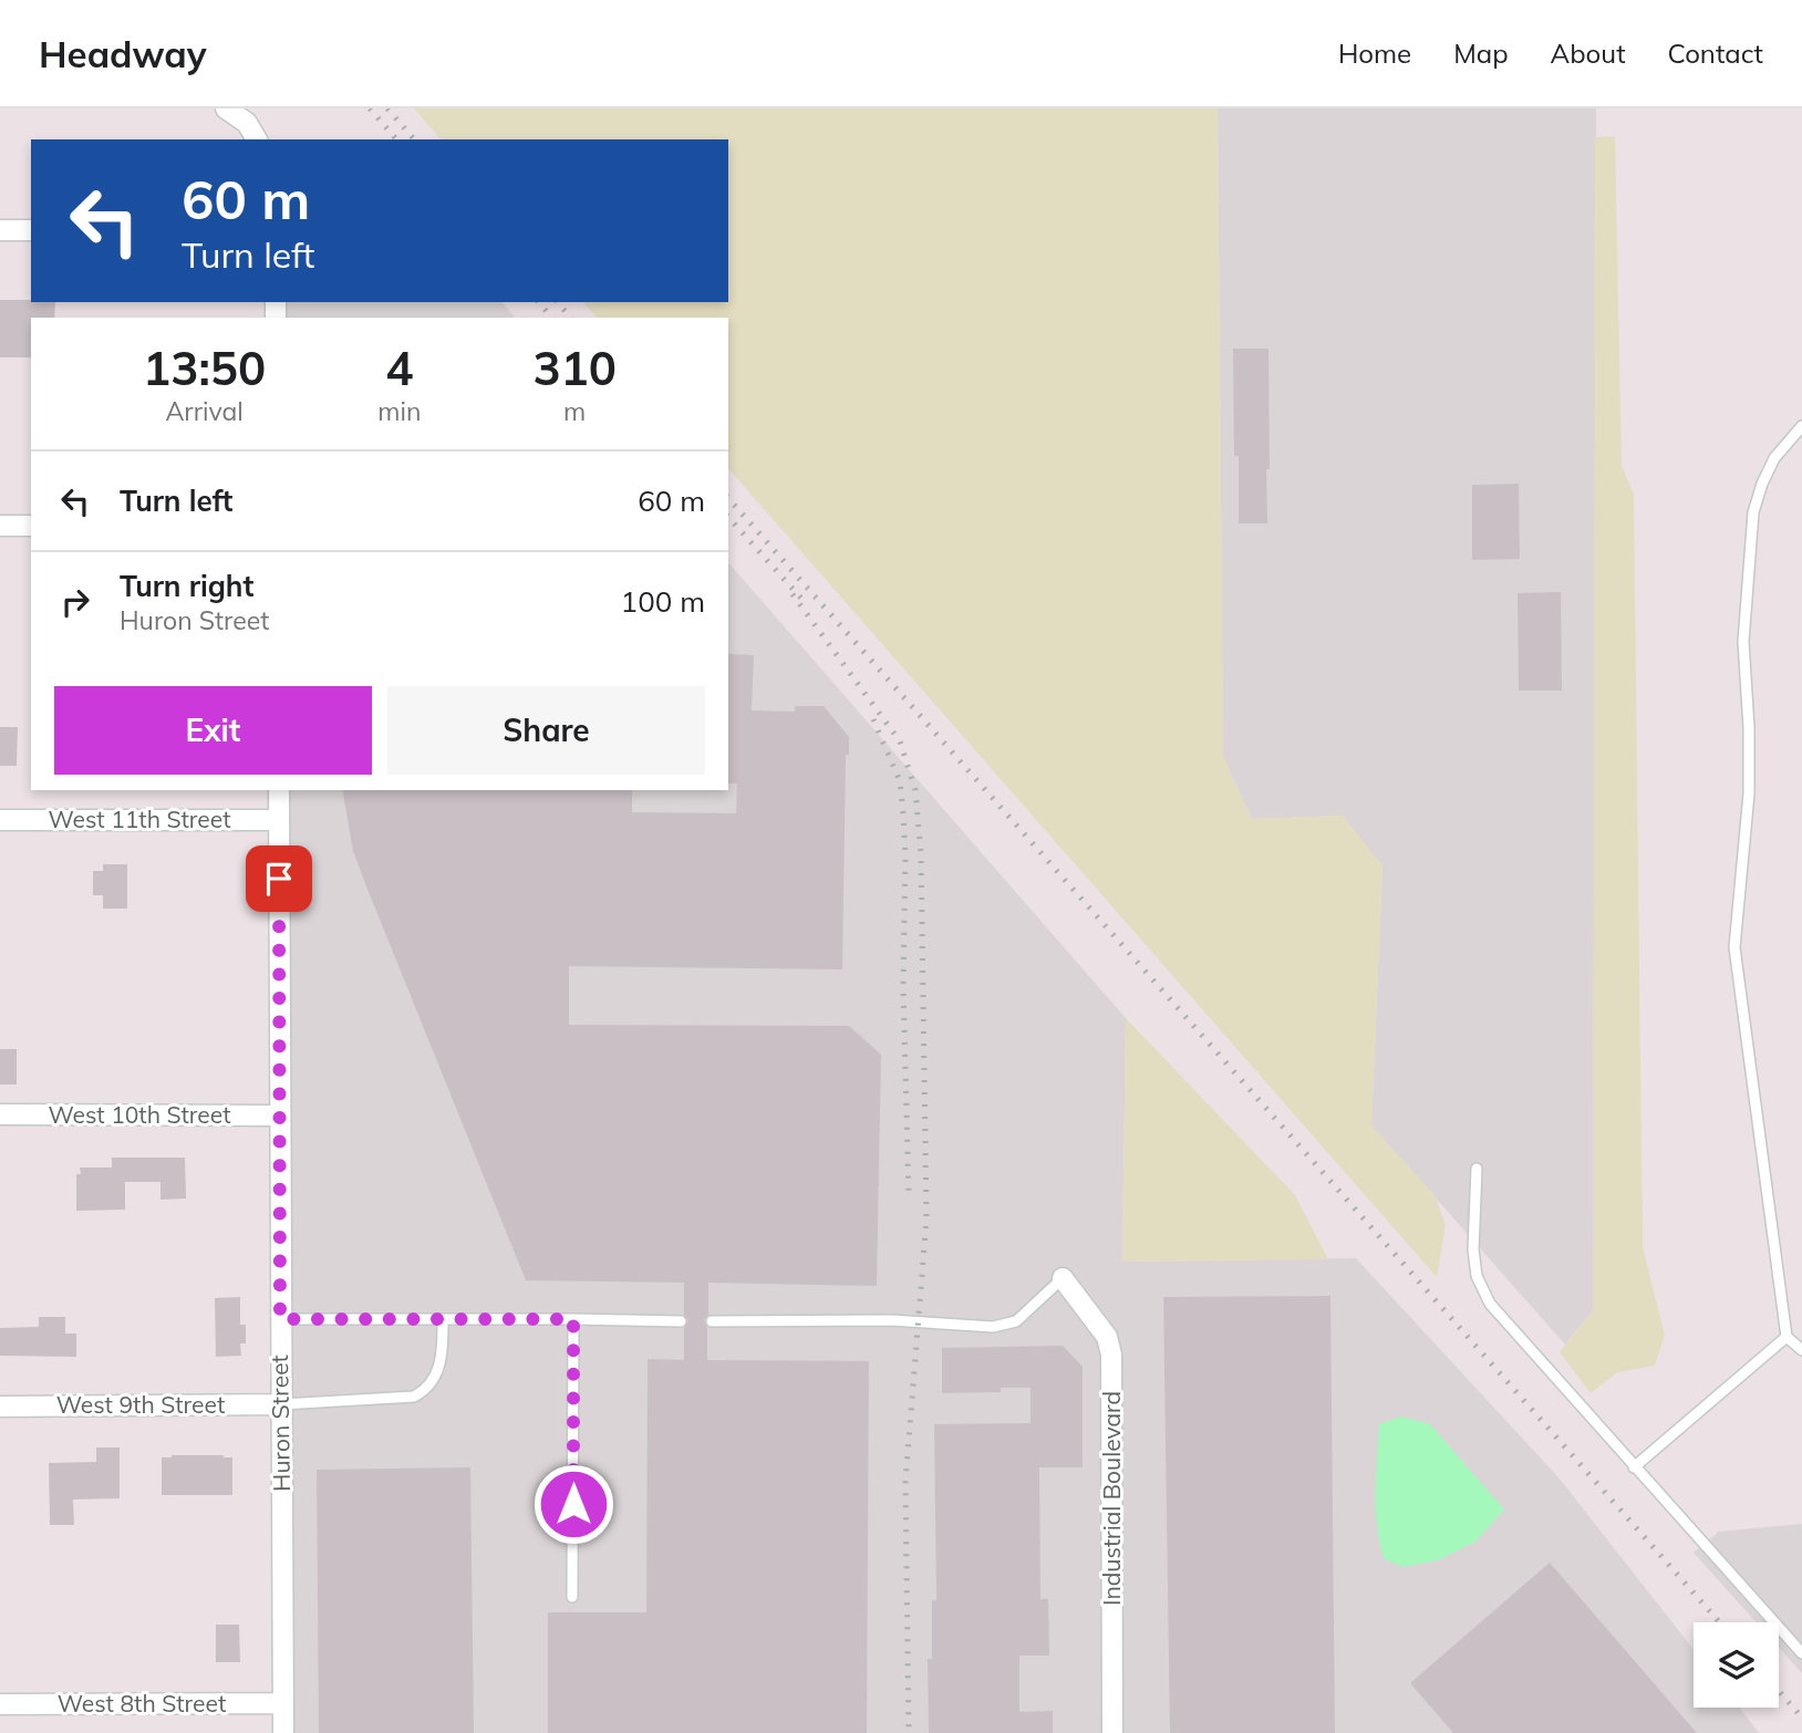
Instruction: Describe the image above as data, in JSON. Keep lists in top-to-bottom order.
{
  "streets": {
    "street": [
      "West 11th Street",
      "West 10th Street",
      "West 9th Street",
      "Huron Street",
      "Industrial Boulevard",
      "West 8th Street"
    ]
  },
  "crossings": [
    ["West 11th Street", "Huron Street"],
    ["West 10th Street", "Huron Street"],
    ["West 9th Street", "Huron Street"],
    ["Huron Street", "West 8th Street"]
  ],
  "page": {
    "header": "Headway",
    "nav": [
      "Home",
      "Map",
      "About",
      "Contact"
    ],
    "turn": ["60 m", "Turn left"],
    "eta": [
      "13:50",
      "Arrival",
      "4",
      "min",
      "310",
      "m"
    ],
    "list": [
      {
        "name": "Turn left",
        "value": "60 m"
      },
      {
        "name": "Turn right",
        "note": "Huron Street",
        "value": "100 m"
      }
    ],
    "buttons": ["Exit", "Share"]
  }
}
